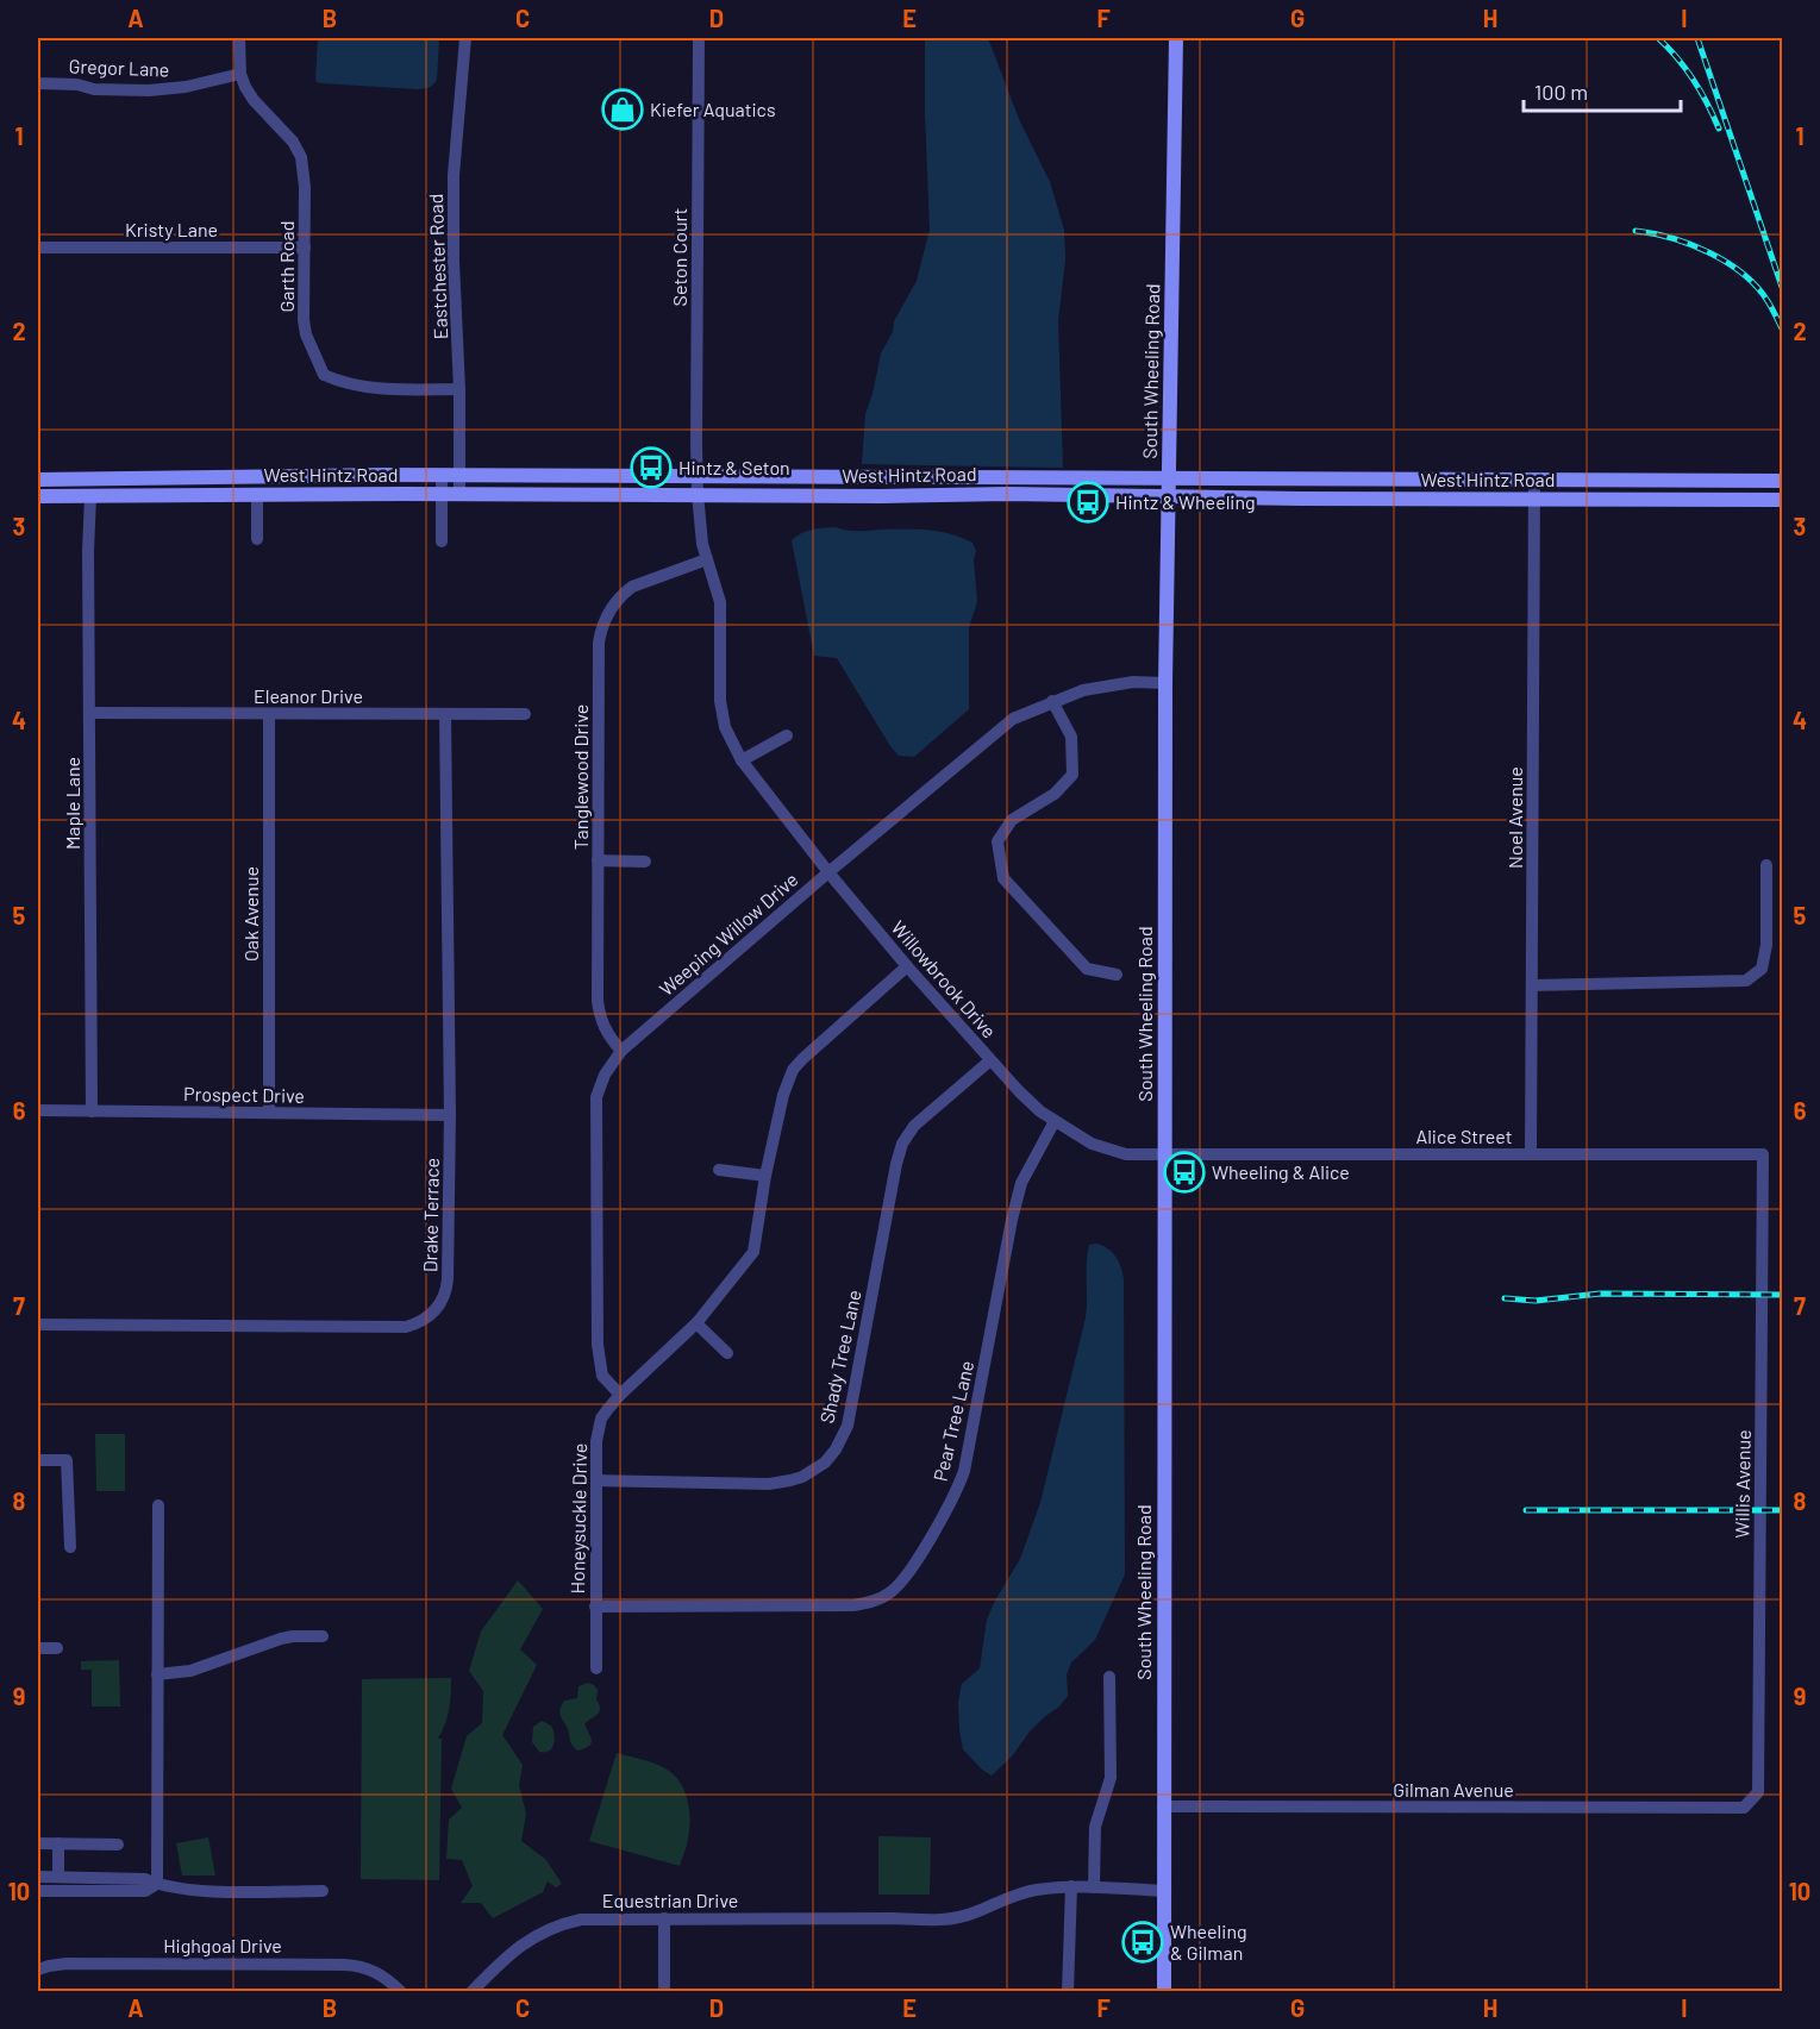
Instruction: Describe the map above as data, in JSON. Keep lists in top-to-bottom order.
{
  "streets": {
    "main road": ["South Wheeling Road", "West Hintz Road"],
    "street": [
      "Gregor Lane",
      "Kristy Lane",
      "Seton Court",
      "Garth Road",
      "Eastchester Road",
      "Eleanor Drive",
      "Tanglewood Drive",
      "Maple Lane",
      "Noel Avenue",
      "Oak Avenue",
      "Weeping Willow Drive",
      "Willowbrook Drive",
      "Prospect Drive",
      "Alice Street",
      "Drake Terrace",
      "Shady Tree Lane",
      "Pear Tree Lane",
      "Willis Avenue",
      "Honeysuckle Drive",
      "Gilman Avenue",
      "Equestrian Drive",
      "Highgoal Drive"
    ]
  },
  "crossings": [
    ["Gregor Lane", "Garth Road"],
    ["Kristy Lane", "Garth Road"],
    ["Seton Court", "West Hintz Road"],
    ["Seton Court", "Willowbrook Drive"],
    ["Garth Road", "Eastchester Road"],
    ["Eastchester Road", "West Hintz Road"],
    ["South Wheeling Road", "West Hintz Road"],
    ["South Wheeling Road", "Weeping Willow Drive"],
    ["South Wheeling Road", "Willowbrook Drive"],
    ["South Wheeling Road", "Alice Street"],
    ["South Wheeling Road", "Gilman Avenue"],
    ["South Wheeling Road", "Equestrian Drive"],
    ["West Hintz Road", "Maple Lane"],
    ["West Hintz Road", "Noel Avenue"],
    ["West Hintz Road", "Willowbrook Drive"],
    ["Eleanor Drive", "Maple Lane"],
    ["Eleanor Drive", "Oak Avenue"],
    ["Eleanor Drive", "Drake Terrace"],
    ["Tanglewood Drive", "Weeping Willow Drive"],
    ["Tanglewood Drive", "Willowbrook Drive"],
    ["Maple Lane", "Prospect Drive"],
    ["Noel Avenue", "Alice Street"],
    ["Oak Avenue", "Prospect Drive"],
    ["Weeping Willow Drive", "Willowbrook Drive"],
    ["Weeping Willow Drive", "Honeysuckle Drive"],
    ["Willowbrook Drive", "Alice Street"],
    ["Willowbrook Drive", "Shady Tree Lane"],
    ["Willowbrook Drive", "Pear Tree Lane"],
    ["Willowbrook Drive", "Honeysuckle Drive"],
    ["Prospect Drive", "Drake Terrace"],
    ["Alice Street", "Willis Avenue"],
    ["Shady Tree Lane", "Honeysuckle Drive"],
    ["Pear Tree Lane", "Honeysuckle Drive"],
    ["Willis Avenue", "Gilman Avenue"]
  ],
  "places": {
    "shop": ["Kiefer Aquatics"],
    "bus stop": [
      "Hintz & Seton",
      "Hintz & Wheeling",
      "Wheeling & Alice",
      "Wheeling & Gilman"
    ]
  },
  "scale_bar": "100 m",
  "grid": {
    "columns": [
      "A",
      "B",
      "C",
      "D",
      "E",
      "F",
      "G",
      "H",
      "I"
    ],
    "rows": [
      "1",
      "2",
      "3",
      "4",
      "5",
      "6",
      "7",
      "8",
      "9",
      "10"
    ]
  }
}
